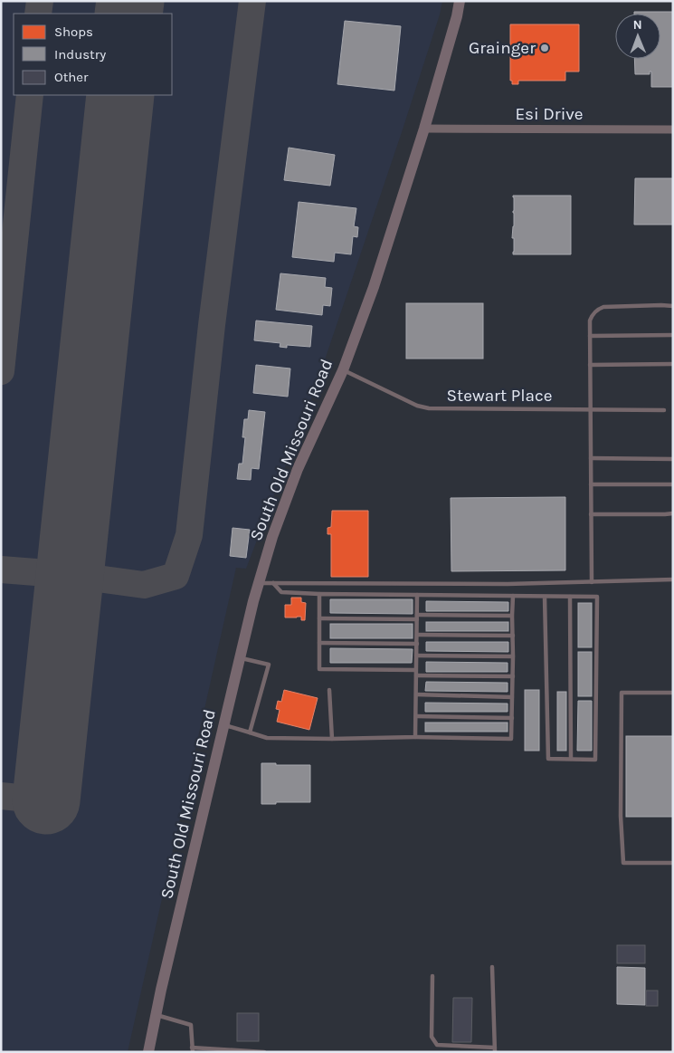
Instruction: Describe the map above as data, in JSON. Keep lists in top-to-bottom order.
{
  "streets": {
    "main road": ["South Old Missouri Road"],
    "street": ["Esi Drive"],
    "lane": ["Stewart Place"]
  },
  "crossings": [
    ["Esi Drive", "South Old Missouri Road"],
    ["Stewart Place", "South Old Missouri Road"]
  ],
  "places": ["Grainger"],
  "legend": ["Shops", "Industry", "Other"],
  "north": "top"
}
